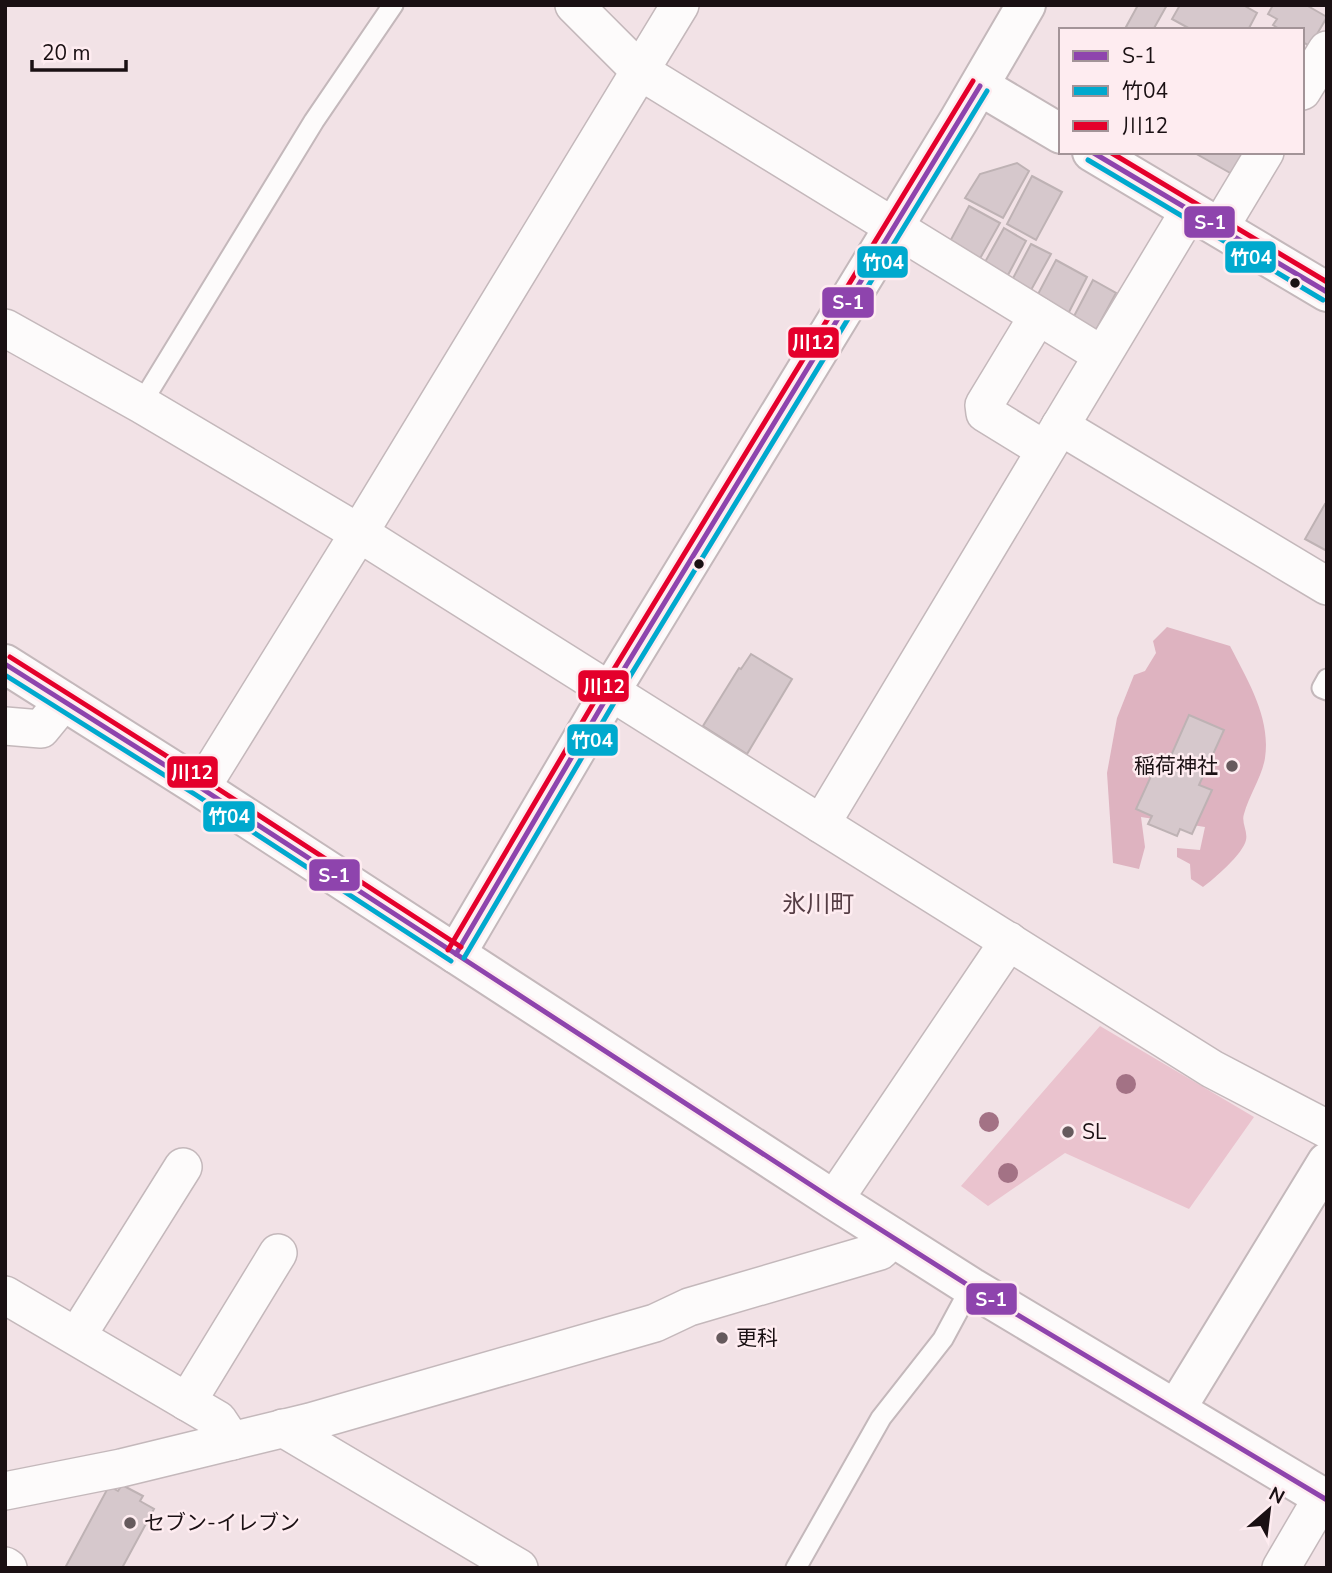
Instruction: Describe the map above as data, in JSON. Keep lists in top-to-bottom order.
{
  "districts": ["氷川町"],
  "places": [
    "稲荷神社",
    "SL",
    "更科",
    "セブン-イレブン"
  ],
  "lines": ["transit line 川12", "transit line S-1", "transit line 竹04"],
  "legend": ["S-1", "竹04", "川12"],
  "scale_bar": "20 m",
  "north": "top right"
}
